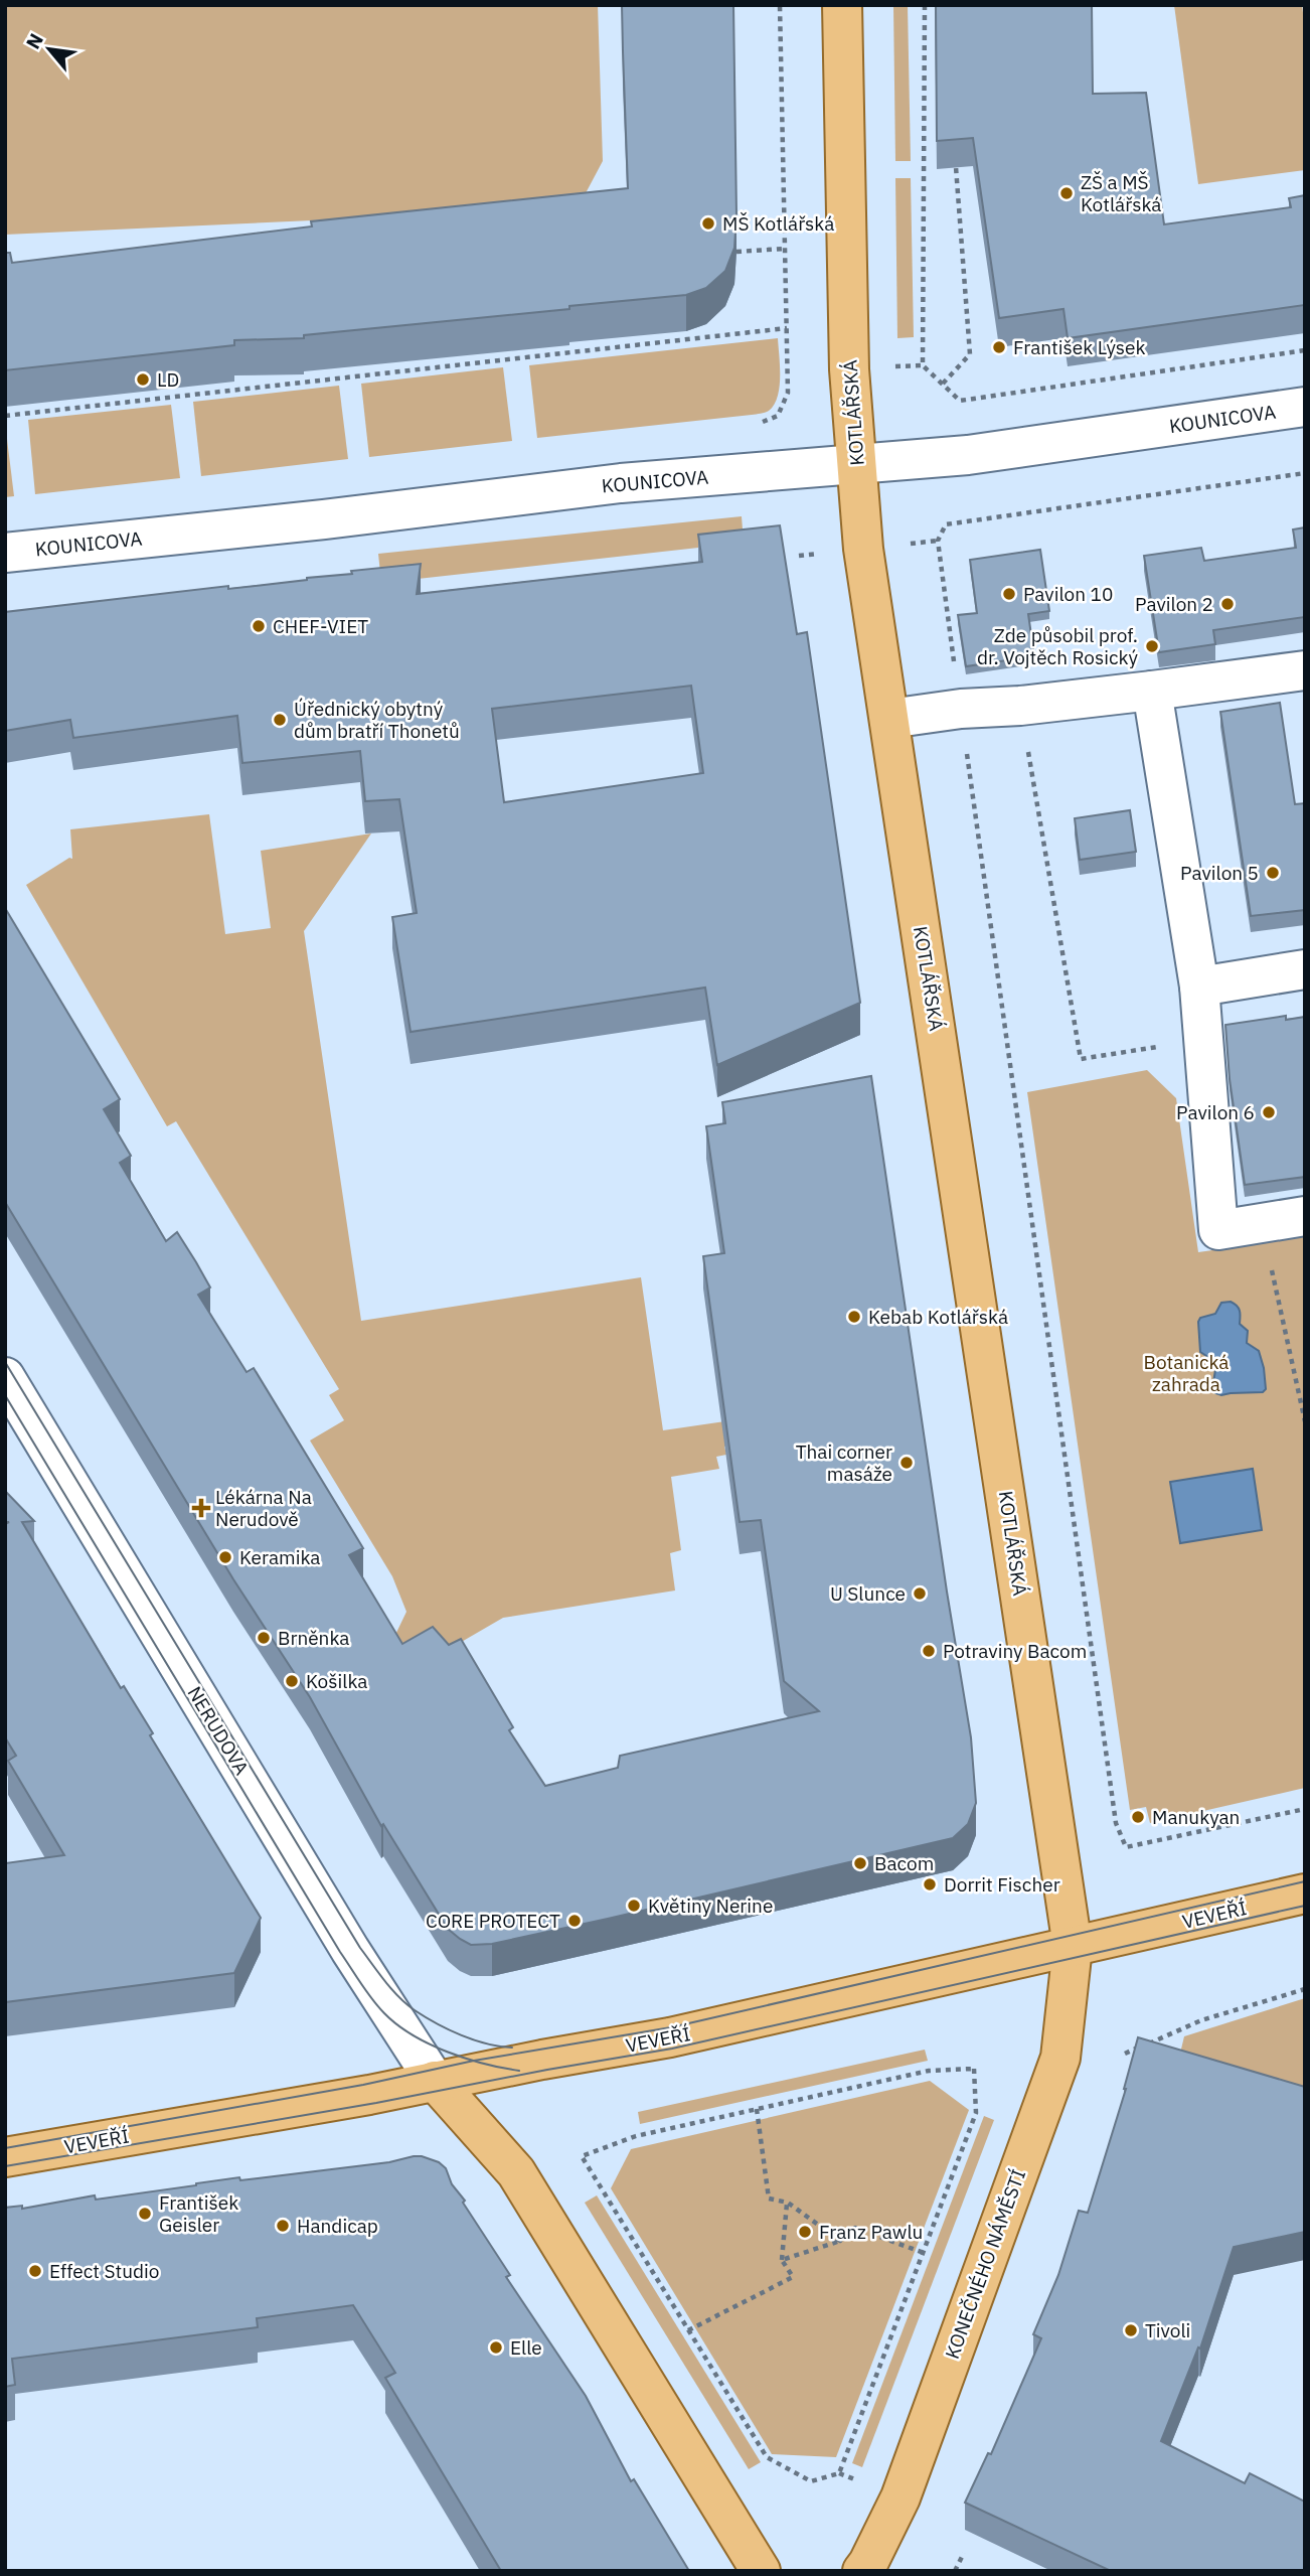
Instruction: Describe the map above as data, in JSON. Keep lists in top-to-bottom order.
{
  "streets": {
    "main road": ["KOTLÁŘSKÁ", "VEVEŘÍ", "KONEČNÉHO NÁMĚSTÍ"],
    "street": ["KOUNICOVA", "NERUDOVA"]
  },
  "crossings": [
    ["KOTLÁŘSKÁ", "KOUNICOVA"],
    ["KOTLÁŘSKÁ", "VEVEŘÍ"],
    ["KOTLÁŘSKÁ", "KONEČNÉHO NÁMĚSTÍ"],
    ["NERUDOVA", "VEVEŘÍ"],
    ["VEVEŘÍ", "KONEČNÉHO NÁMĚSTÍ"]
  ],
  "parks": ["Botanická zahrada"],
  "places": {
    "other": [
      "ZŠ a MŠ Kotlářská",
      "MŠ Kotlářská",
      "František Lýsek",
      "LD",
      "Pavilon 10",
      "Pavilon 2",
      "CHEF-VIET",
      "Zde působil prof. dr. Vojtěch Rosický",
      "Úřednický obytný dům bratří Thonetů",
      "Pavilon 5",
      "Pavilon 6",
      "Kebab Kotlářská",
      "Thai corner masáže",
      "Keramika",
      "U Slunce",
      "Brněnka",
      "Potraviny Bacom",
      "Košilka",
      "Manukyan",
      "Bacom",
      "Dorrit Fischer",
      "Květiny Nerine",
      "CORE PROTECT",
      "František Geisler",
      "Handicap",
      "Franz Pawlu",
      "Effect Studio",
      "Tivoli",
      "Elle"
    ],
    "health": ["Lékárna Na Nerudově"]
  },
  "north": "top left"
}
